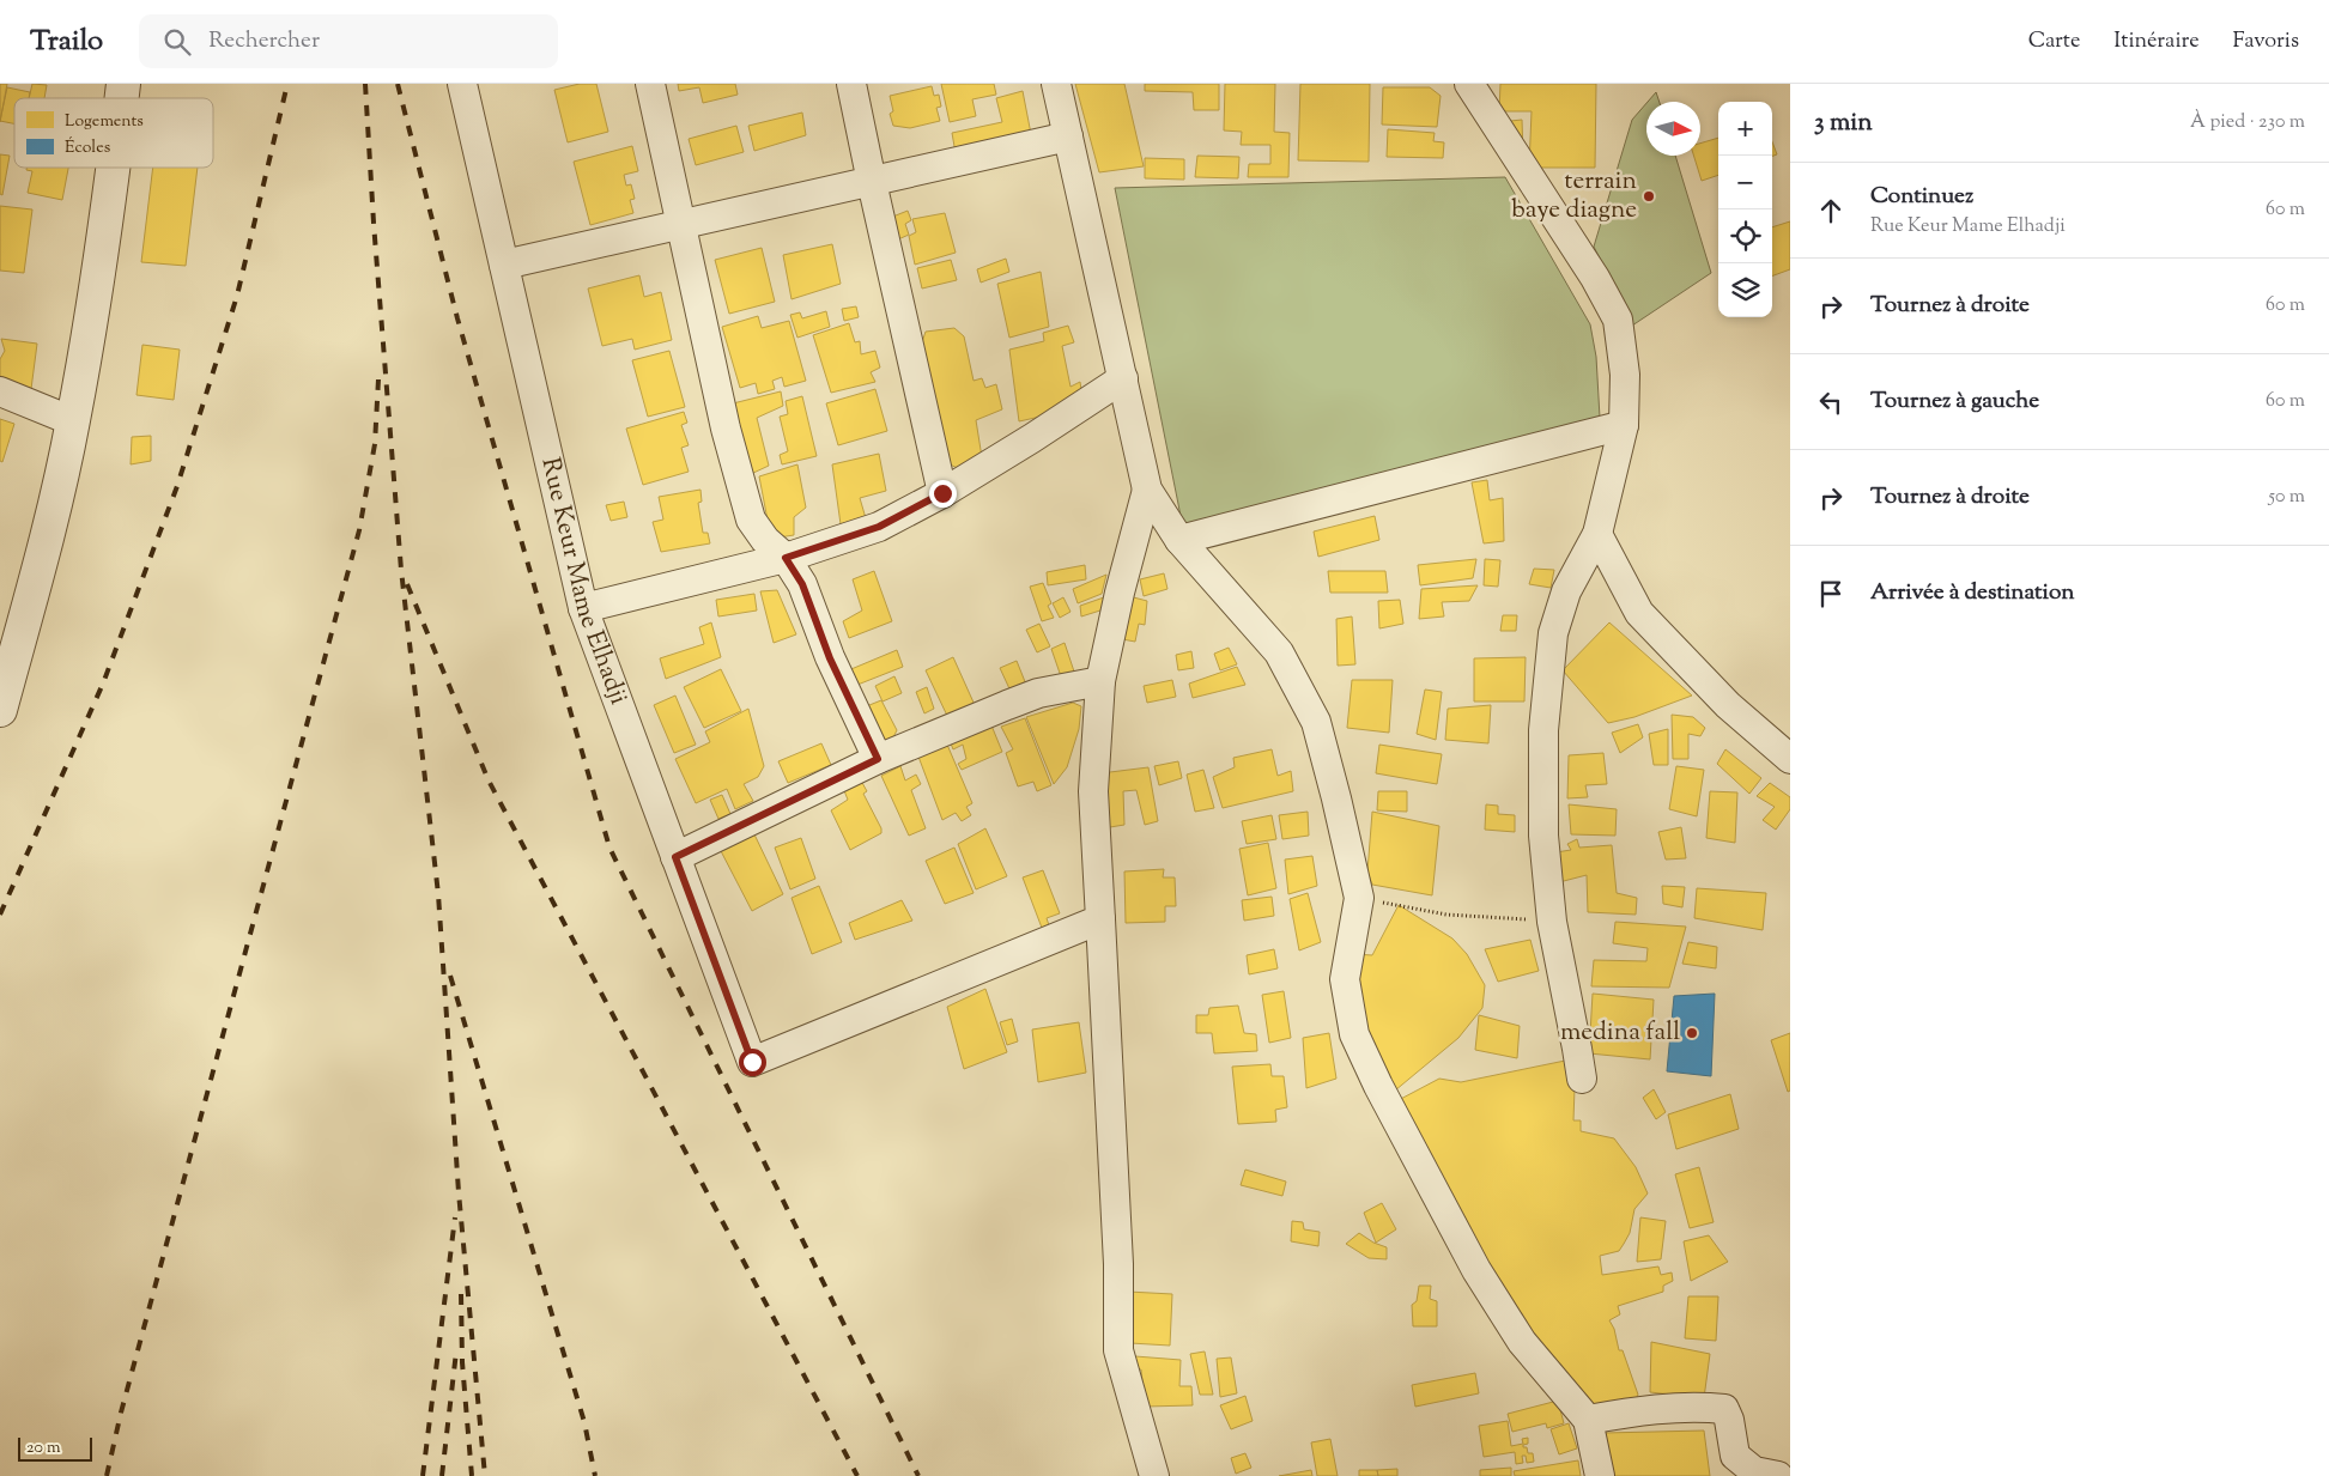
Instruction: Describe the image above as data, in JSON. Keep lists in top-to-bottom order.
{
  "streets": {
    "street": ["Rue Keur Mame Elhadji"]
  },
  "places": ["terrain baye diagne", "medina fall"],
  "legend": ["Logements", "Écoles"],
  "scale_bar": "20 m",
  "north": "right",
  "page": {
    "header": "Trailo",
    "search": "Rechercher",
    "nav": ["Carte", "Itinéraire", "Favoris"],
    "heading": ["3 min", "À pied · 230 m"],
    "map_buttons": ["+", "−"],
    "list": [
      ["Continuez", "Rue Keur Mame Elhadji", "60 m"],
      ["Tournez à droite", "60 m"],
      ["Tournez à gauche", "60 m"],
      ["Tournez à droite", "50 m"],
      "Arrivée à destination"
    ],
    "scale": "20 m"
  }
}
